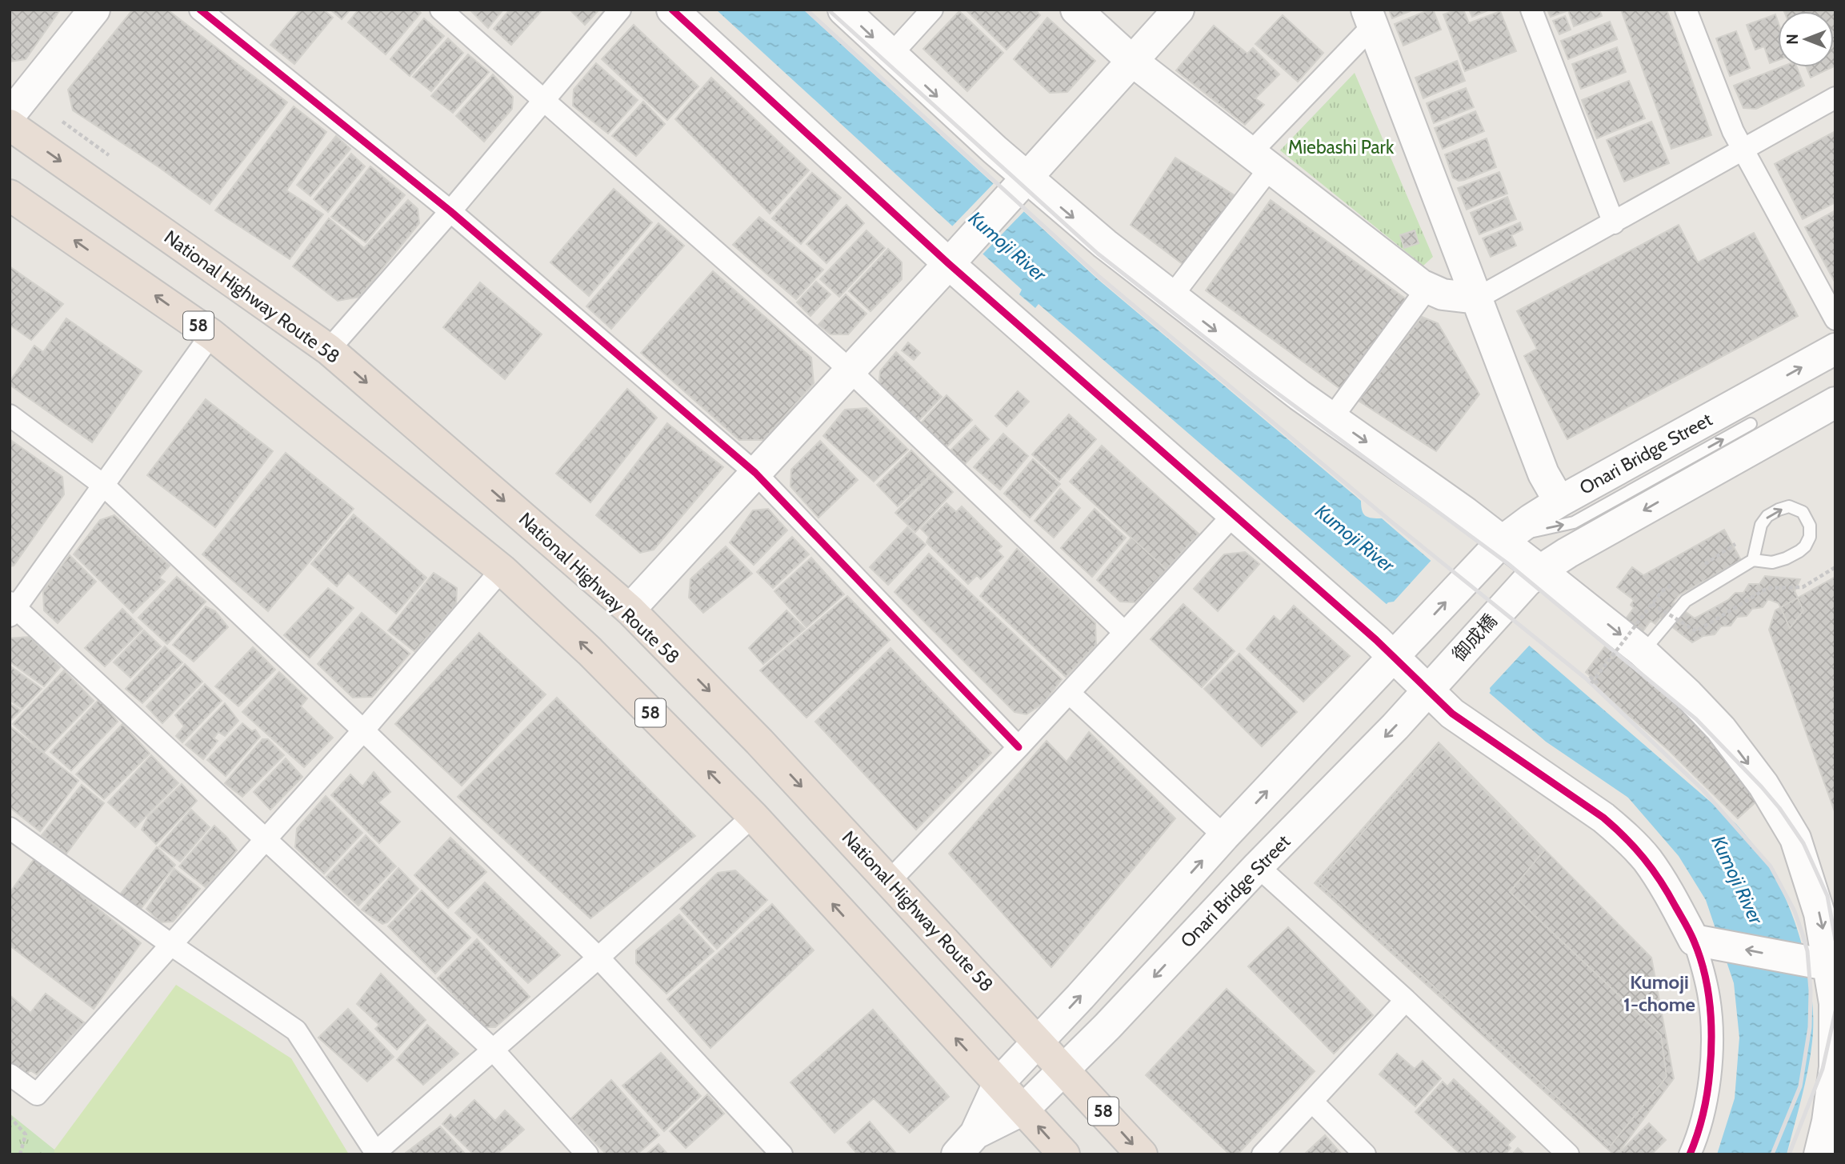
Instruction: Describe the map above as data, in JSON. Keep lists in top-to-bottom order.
{
  "streets": {
    "highway": ["National Highway Route 58", "58"],
    "street": ["Onari Bridge Street", "御成橋"]
  },
  "crossings": [
    ["National Highway Route 58", "Onari Bridge Street"],
    ["58", "Onari Bridge Street"],
    ["Onari Bridge Street", "御成橋"]
  ],
  "districts": ["Kumoji 1-chome"],
  "water": ["Kumoji River"],
  "parks": ["Miebashi Park"],
  "north": "left"
}
